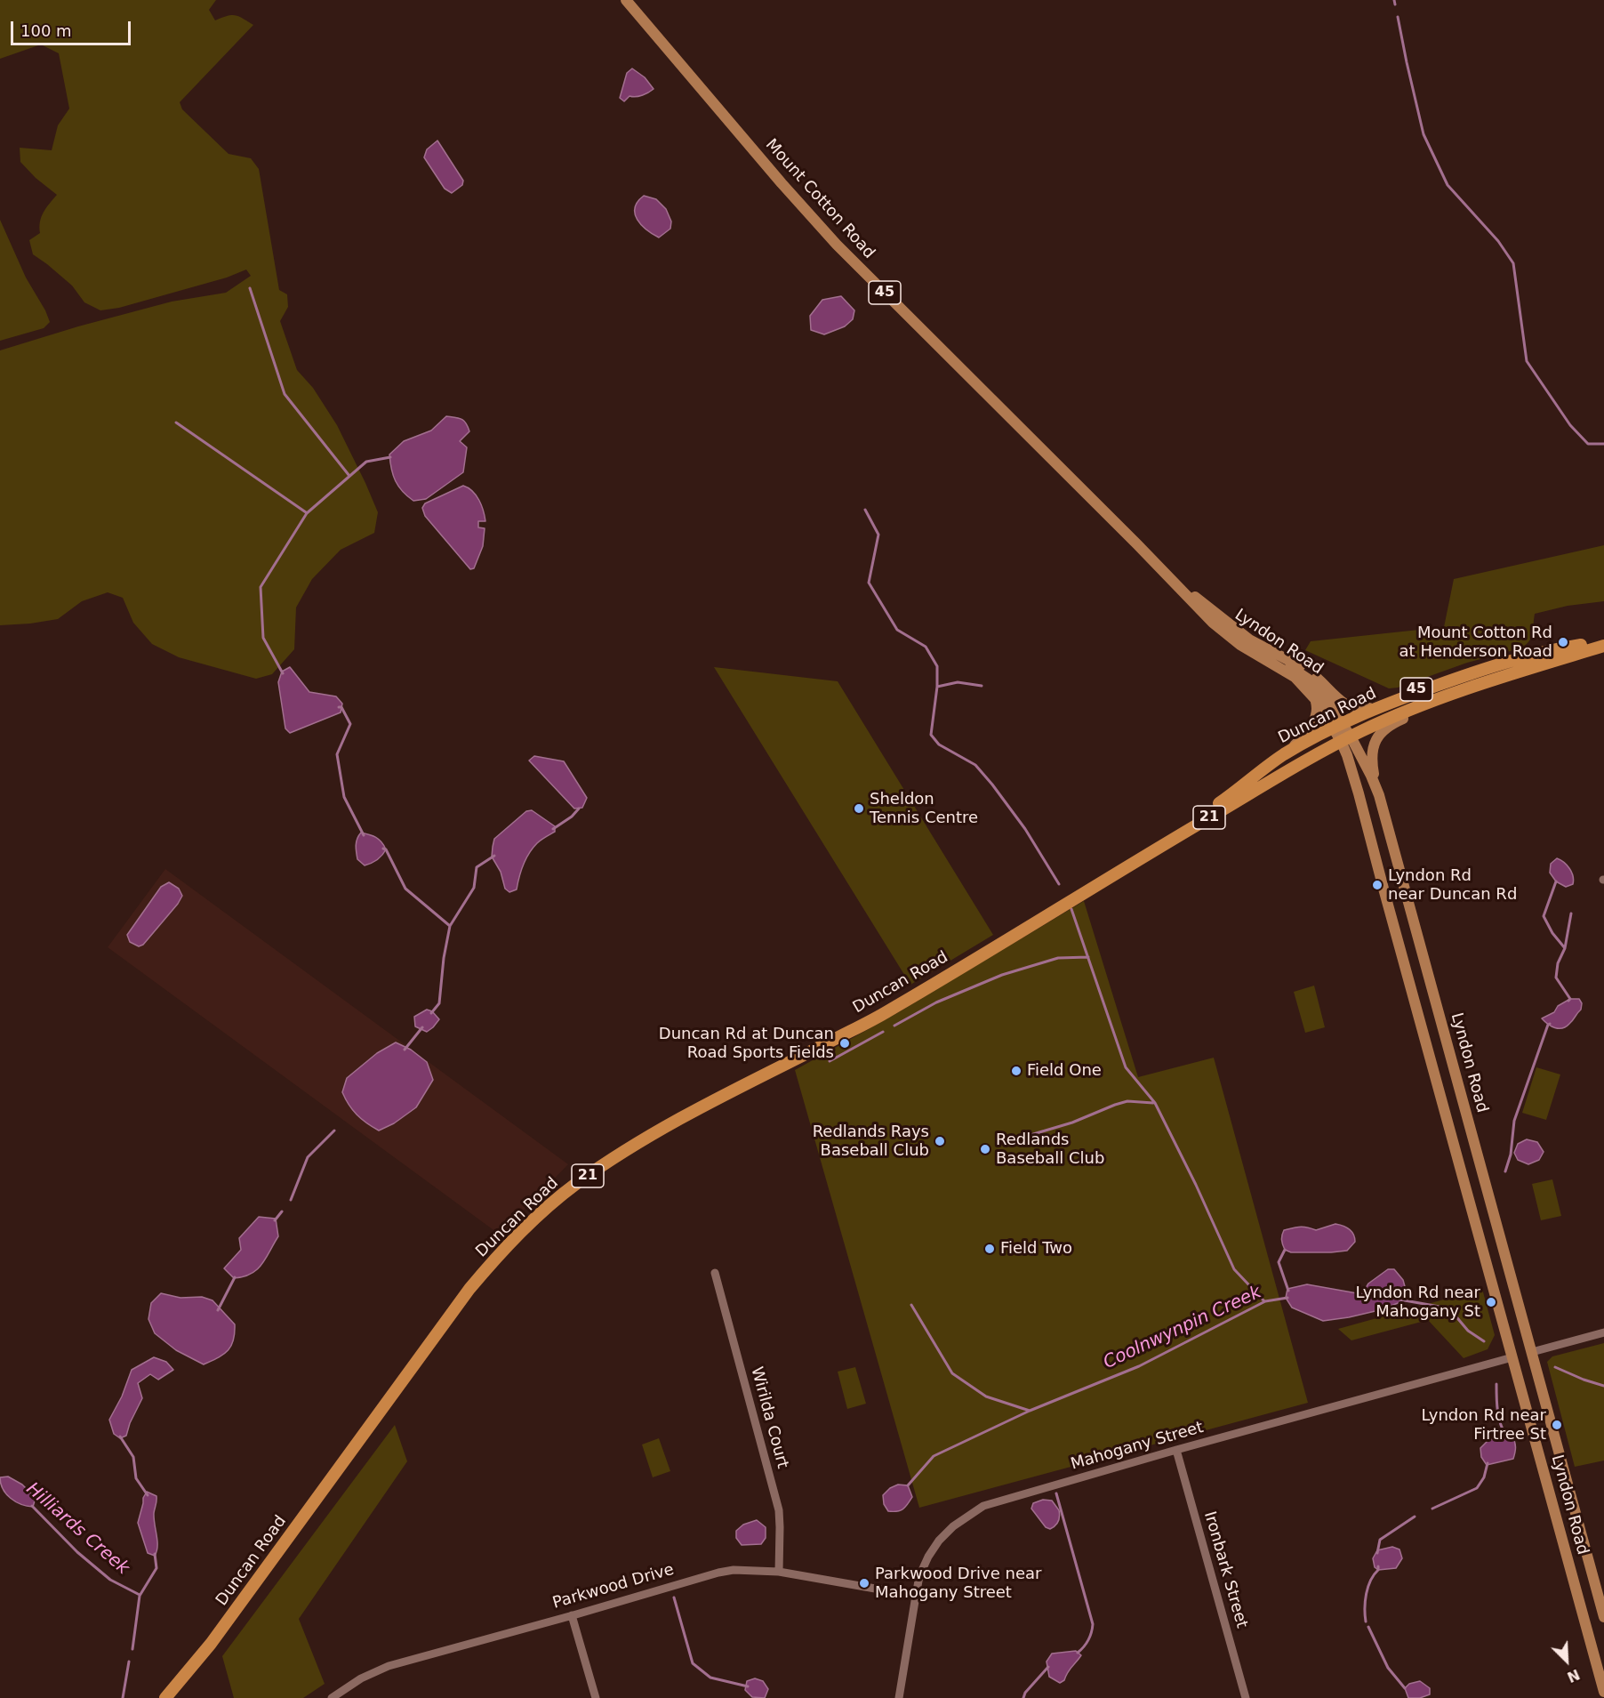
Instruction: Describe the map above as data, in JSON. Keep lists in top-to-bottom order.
{
  "streets": {
    "highway": ["Mount Cotton Road", "Duncan Road", "21"],
    "main road": ["45", "Lyndon Road"],
    "street": [
      "Wirilda Court",
      "Mahogany Street",
      "Ironbark Street",
      "Parkwood Drive"
    ]
  },
  "crossings": [
    ["Mount Cotton Road", "Lyndon Road"],
    ["Mount Cotton Road", "Duncan Road"],
    ["Lyndon Road", "Duncan Road"],
    ["Lyndon Road", "Mahogany Street"],
    ["Wirilda Court", "Parkwood Drive"],
    ["Mahogany Street", "Ironbark Street"],
    ["Mahogany Street", "Parkwood Drive"]
  ],
  "water": ["Coolnwynpin Creek", "Hilliards Creek"],
  "places": [
    "Mount Cotton Rd at Henderson Road",
    "Sheldon Tennis Centre",
    "Lyndon Rd near Duncan Rd",
    "Duncan Rd at Duncan Road Sports Fields",
    "Field One",
    "Redlands Rays Baseball Club",
    "Redlands Baseball Club",
    "Field Two",
    "Lyndon Rd near Mahogany St",
    "Lyndon Rd near Firtree St",
    "Parkwood Drive near Mahogany Street"
  ],
  "scale_bar": "100 m",
  "north": "bottom right"
}
